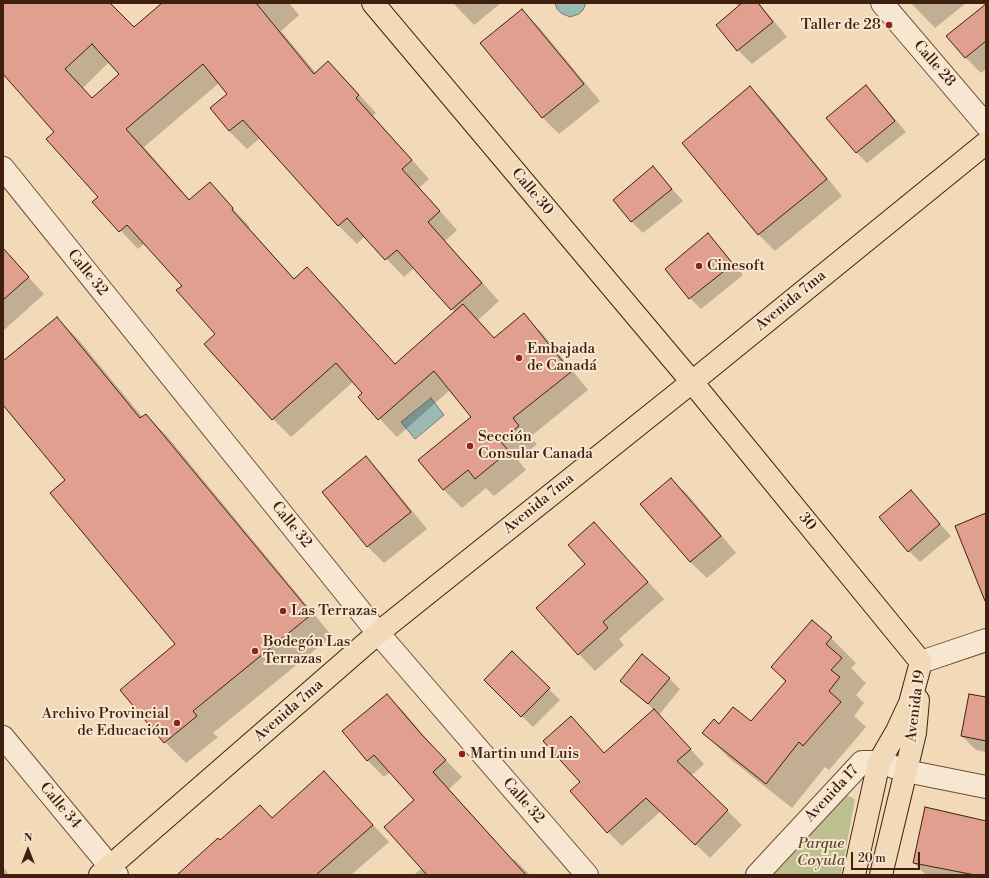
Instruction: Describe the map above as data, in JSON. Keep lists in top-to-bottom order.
{
  "streets": {
    "main road": [
      "Calle 30",
      "Avenida 7ma",
      "30",
      "Avenida 19"
    ],
    "street": [
      "Calle 28",
      "Calle 32",
      "Avenida 17",
      "Calle 34"
    ]
  },
  "crossings": [
    ["Calle 30", "Avenida 7ma"],
    ["Calle 30", "30"],
    ["Calle 32", "Avenida 7ma"],
    ["Avenida 7ma", "30"],
    ["Avenida 7ma", "Calle 34"],
    ["30", "Avenida 19"],
    ["Avenida 19", "Avenida 17"]
  ],
  "parks": ["Parque Coyula"],
  "places": [
    "Taller de 28",
    "Cinesoft",
    "Embajada de Canadá",
    "Sección Consular Canada",
    "Las Terrazas",
    "Bodegón Las Terrazas",
    "Archivo Provincial de Educación",
    "Martin und Luis"
  ],
  "scale_bar": "20 m",
  "north": "top"
}
